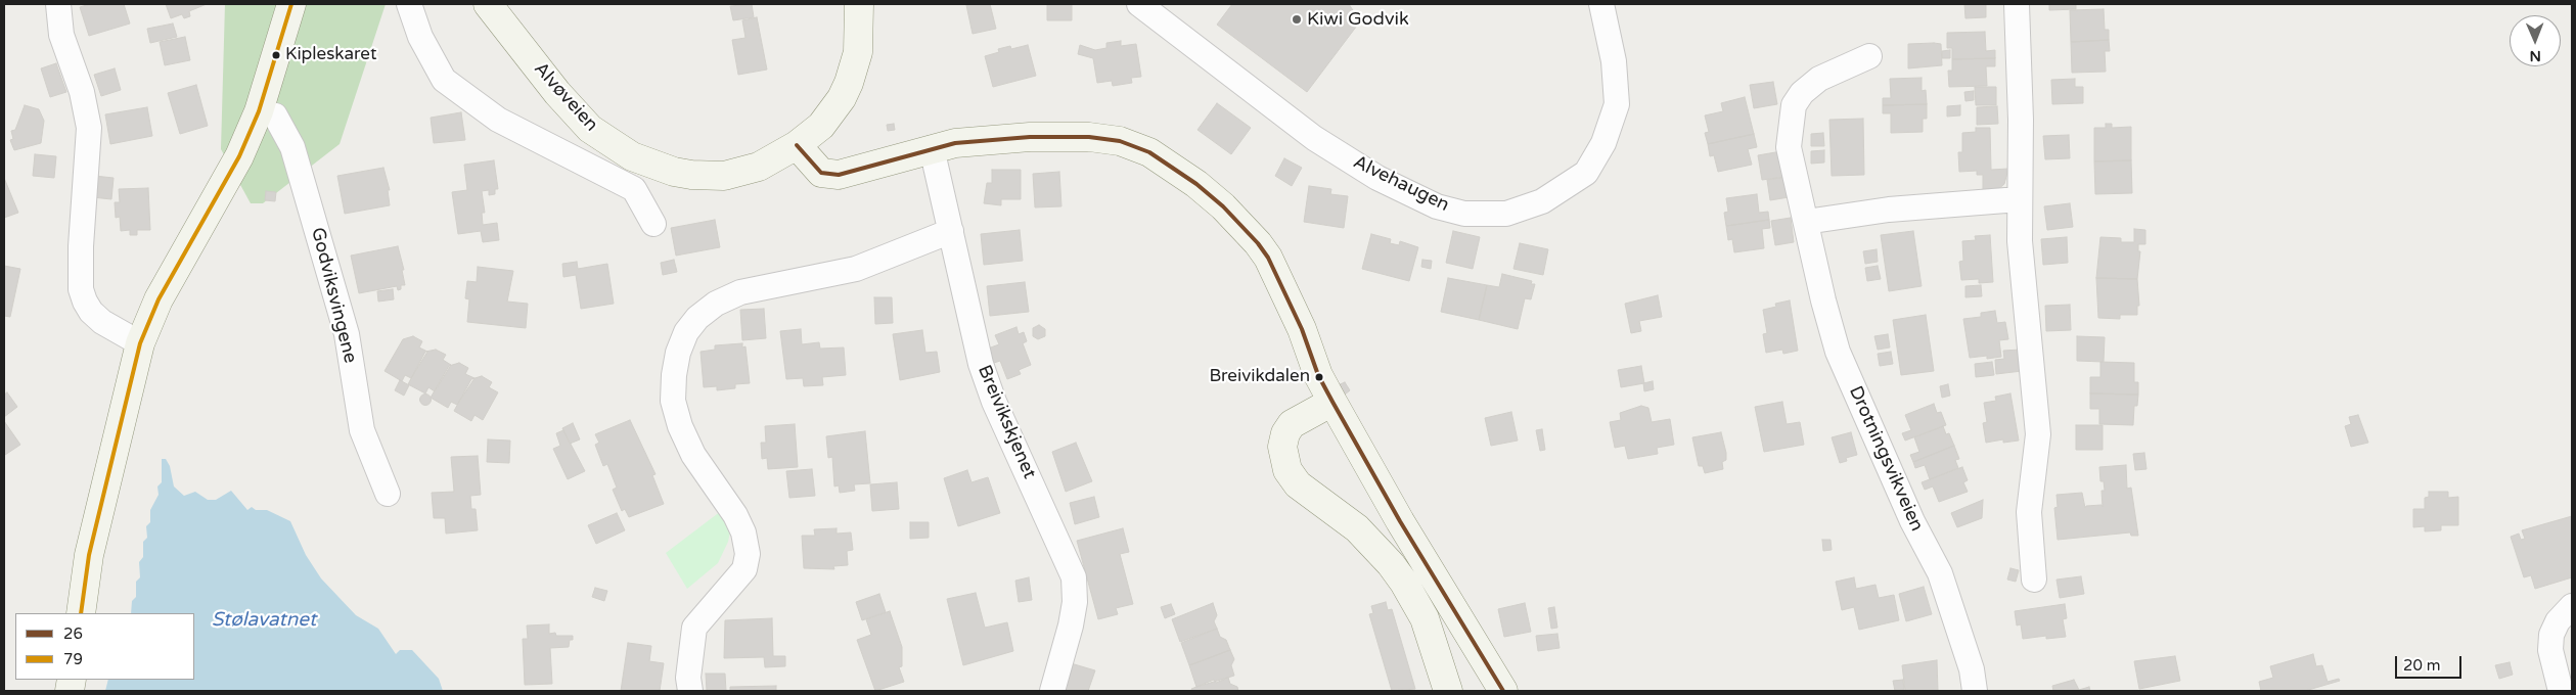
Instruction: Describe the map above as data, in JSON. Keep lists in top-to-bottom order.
{
  "streets": {
    "main road": ["Alvøveien"],
    "street": [
      "Alvehaugen",
      "Godviksvingene",
      "Breivikskjenet",
      "Drotningsvikveien"
    ]
  },
  "water": ["Stølavatnet"],
  "places": ["Kiwi Godvik", "Kipleskaret", "Breivikdalen"],
  "lines": ["transit line 79", "transit line 26"],
  "legend": ["26", "79"],
  "scale_bar": "20 m",
  "north": "bottom"
}
